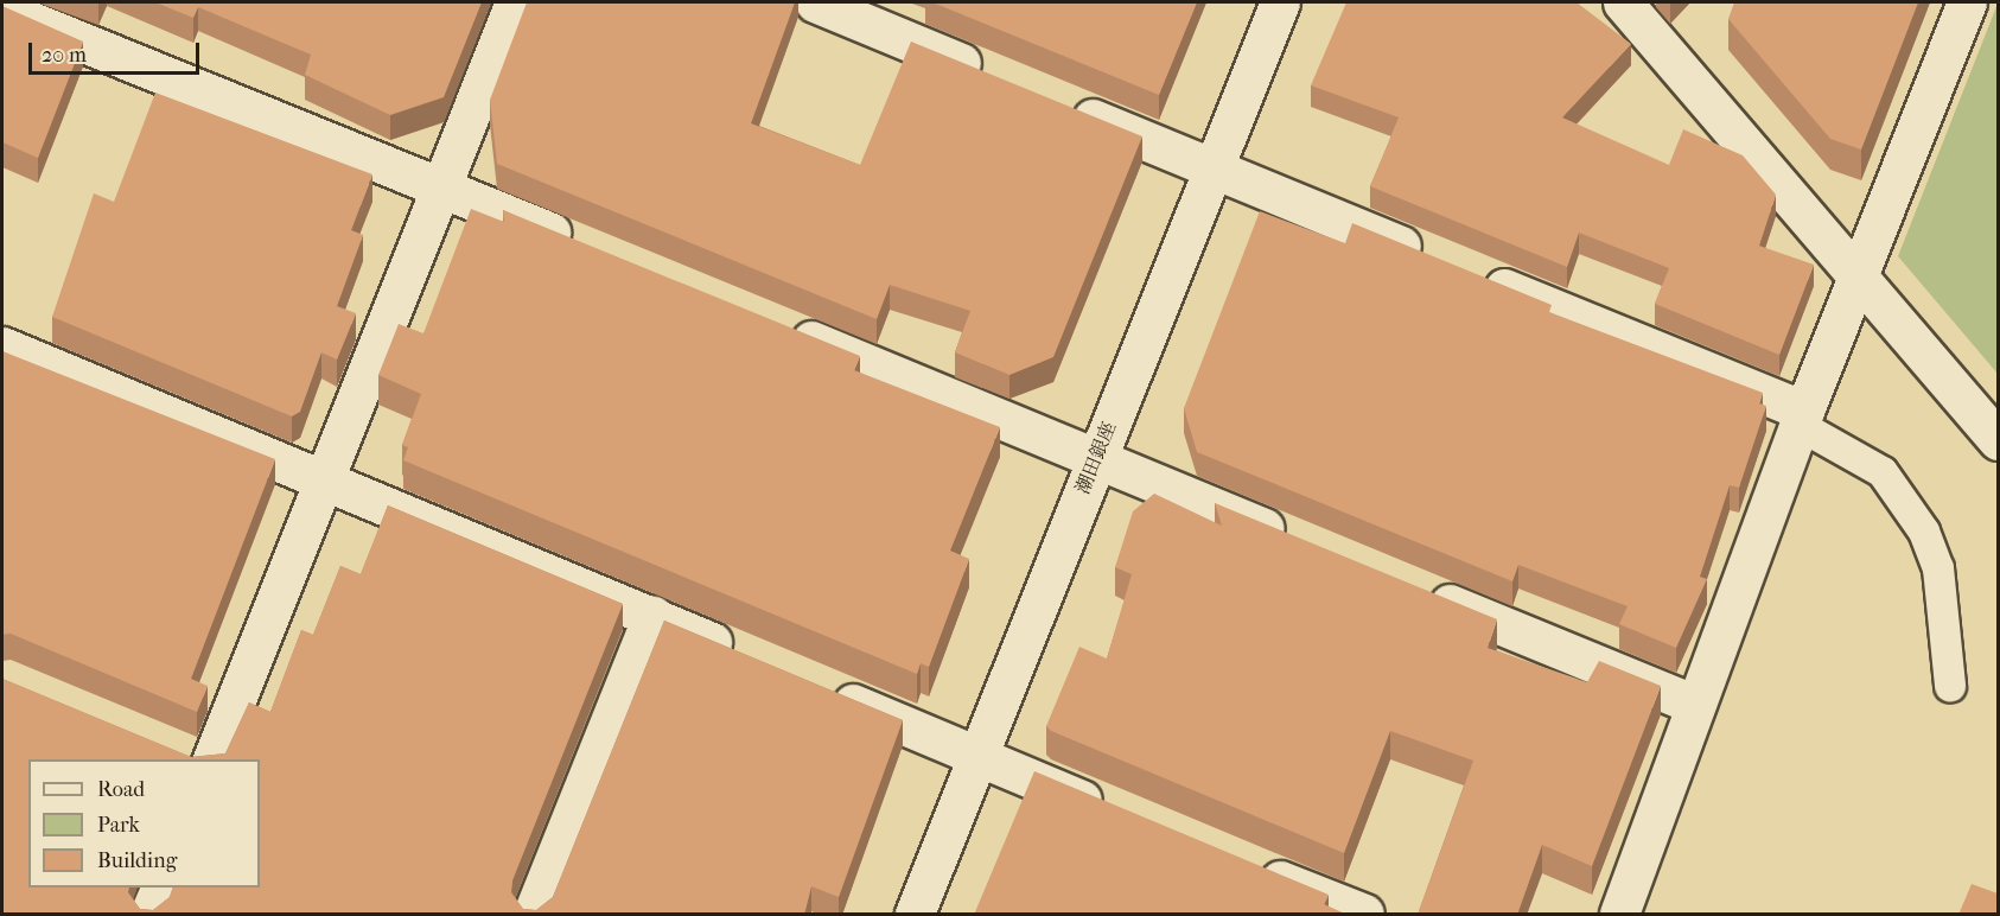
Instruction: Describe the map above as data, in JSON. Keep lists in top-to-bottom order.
{
  "streets": {
    "street": ["潮田銀座"]
  },
  "legend": ["Road", "Park", "Building"],
  "scale_bar": "20 m"
}
